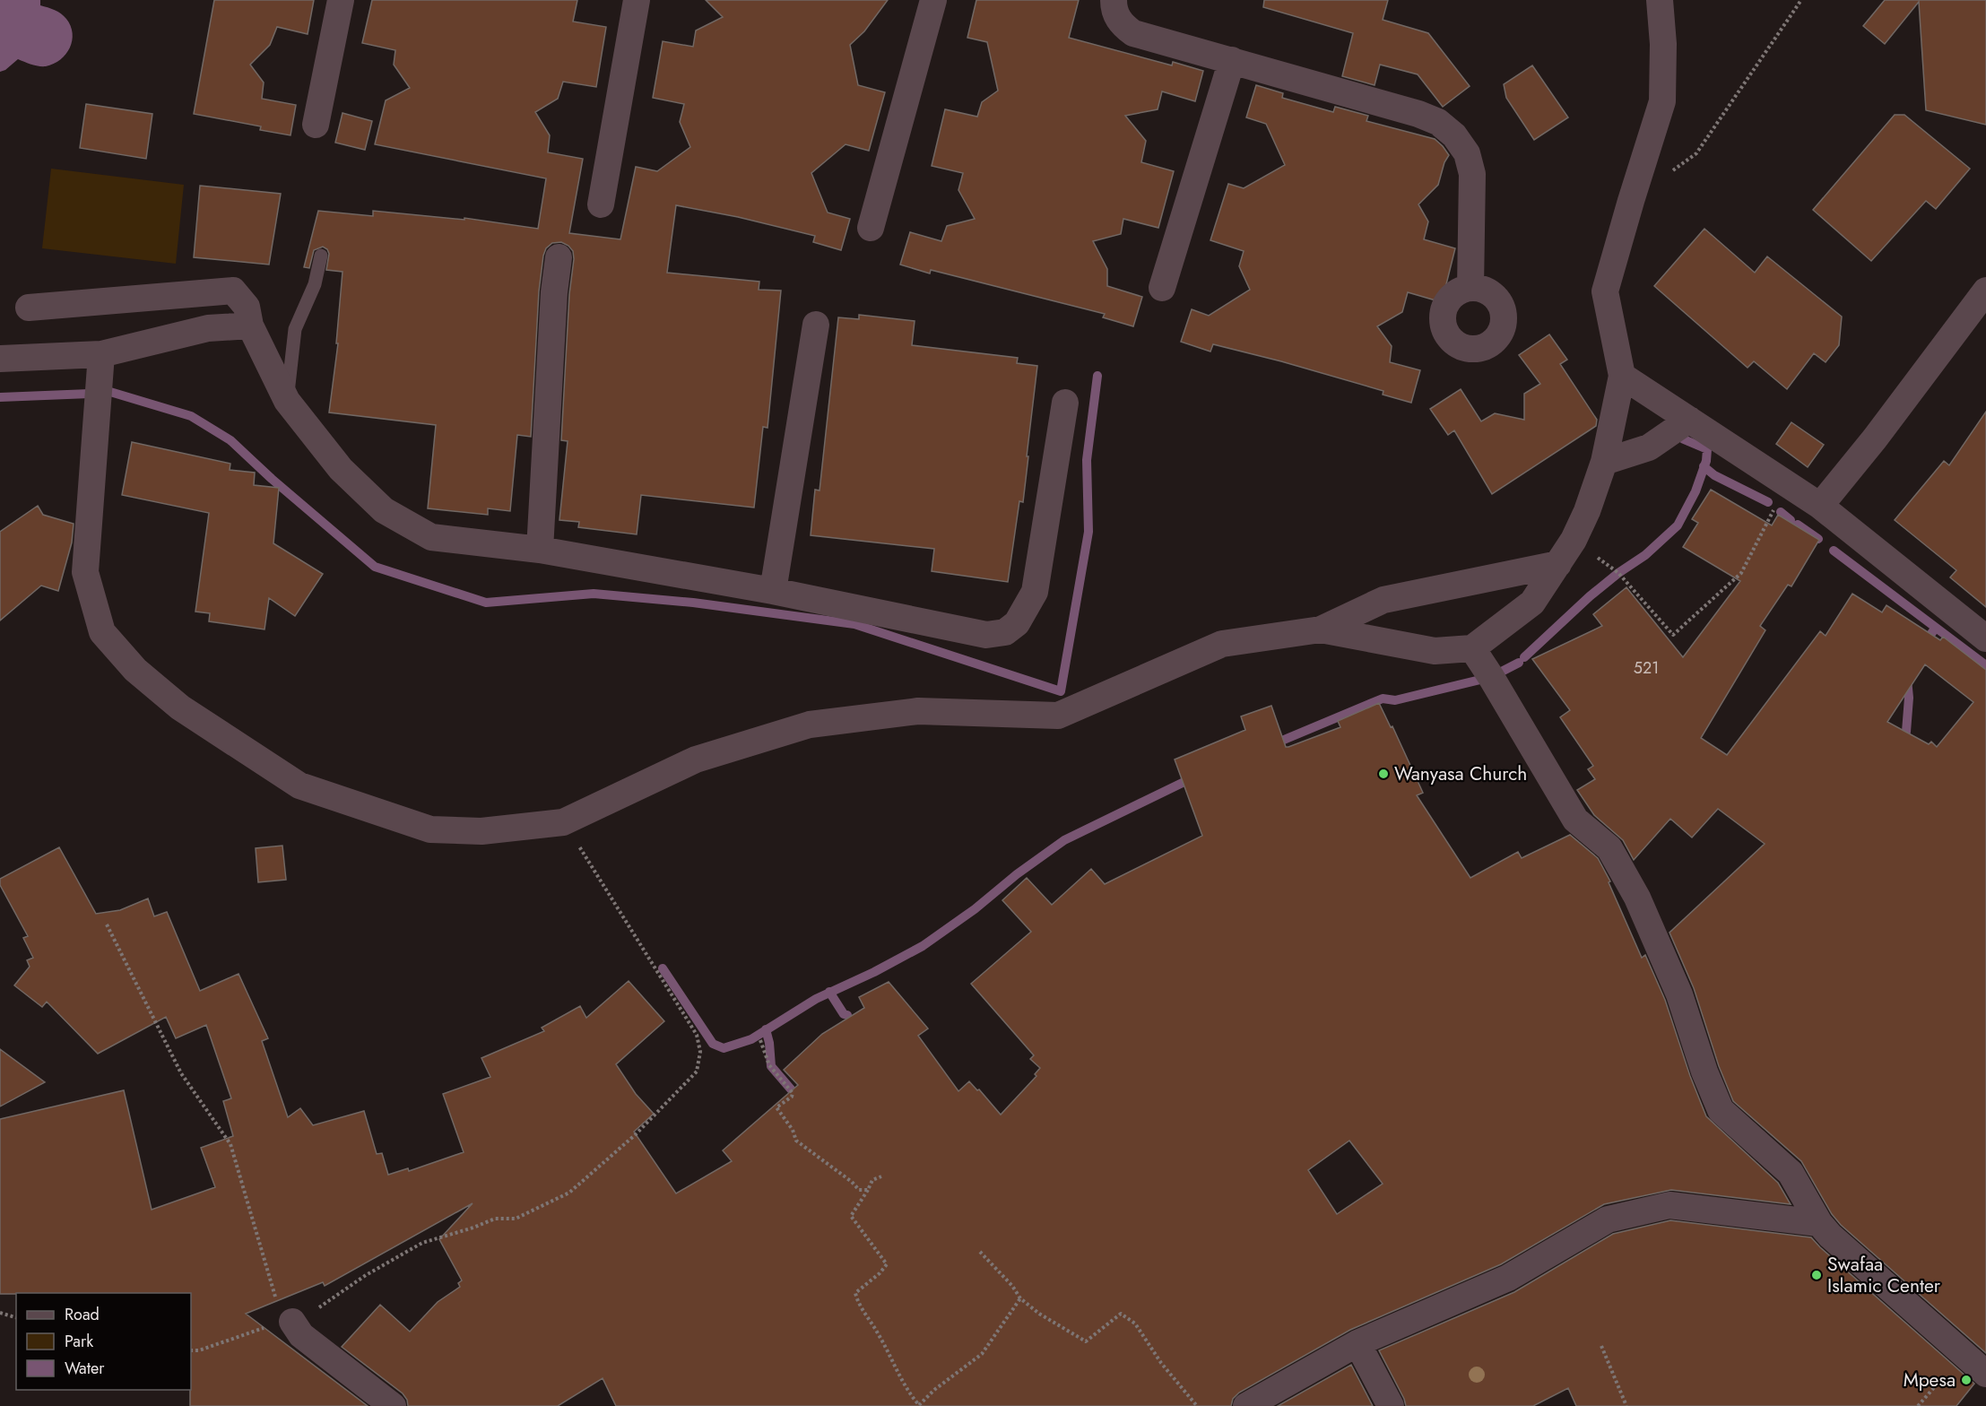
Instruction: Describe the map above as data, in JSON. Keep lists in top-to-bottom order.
{
  "places": ["Wanyasa Church", "Swafaa Islamic Center", "Mpesa"],
  "house_numbers": ["521"],
  "legend": ["Road", "Park", "Water"]
}
